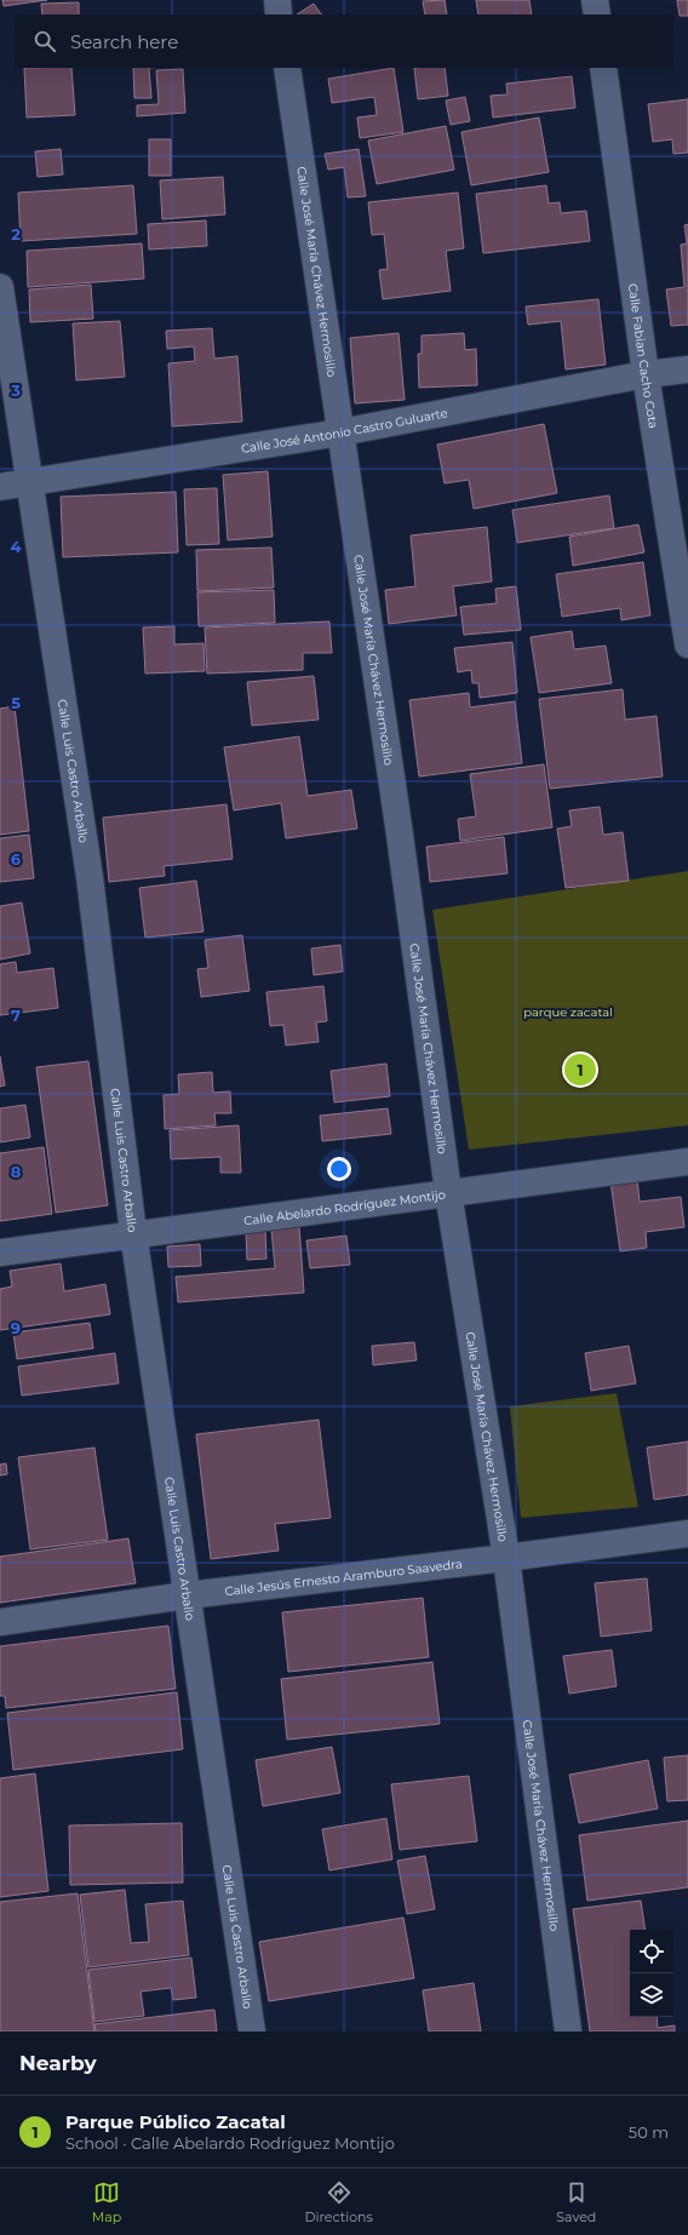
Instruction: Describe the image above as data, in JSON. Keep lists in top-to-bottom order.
{
  "streets": {
    "street": [
      "Calle José María Chávez Hermosillo",
      "Calle Fabian Cacho Cota",
      "Calle José Antonio Castro Guluarte",
      "Calle Luis Castro Arballo",
      "Calle Abelardo Rodríguez Montijo",
      "Calle Jesús Ernesto Aramburo Saavedra"
    ]
  },
  "crossings": [
    ["Calle José María Chávez Hermosillo", "Calle José Antonio Castro Guluarte"],
    ["Calle José María Chávez Hermosillo", "Calle Abelardo Rodríguez Montijo"],
    ["Calle José María Chávez Hermosillo", "Calle Jesús Ernesto Aramburo Saavedra"],
    ["Calle Fabian Cacho Cota", "Calle José Antonio Castro Guluarte"],
    ["Calle José Antonio Castro Guluarte", "Calle Luis Castro Arballo"],
    ["Calle Luis Castro Arballo", "Calle Abelardo Rodríguez Montijo"],
    ["Calle Luis Castro Arballo", "Calle Jesús Ernesto Aramburo Saavedra"]
  ],
  "parks": ["parque zacatal"],
  "page": {
    "search": "Search here",
    "pins": "1",
    "heading": "Nearby",
    "list": [
      {
        "mark": "1",
        "name": "Parque Público Zacatal",
        "note": "School · Calle Abelardo Rodríguez Montijo",
        "value": "50 m"
      }
    ],
    "nav": ["Map", "Directions", "Saved"]
  },
  "grid": {
    "rows": [
      "2",
      "3",
      "4",
      "5",
      "6",
      "7",
      "8",
      "9"
    ]
  }
}
